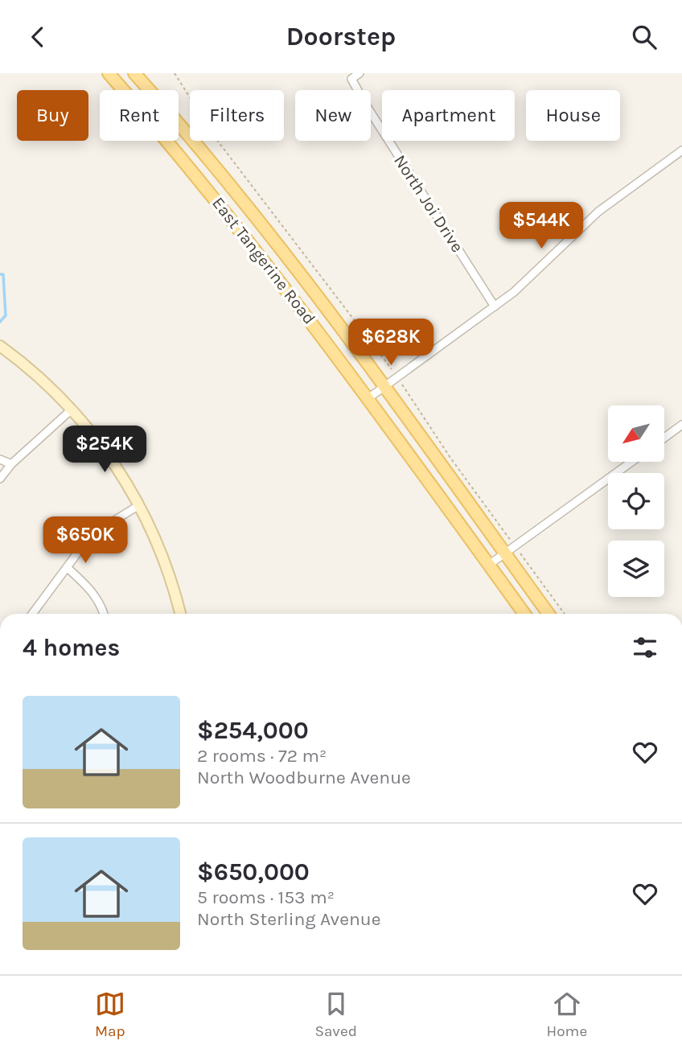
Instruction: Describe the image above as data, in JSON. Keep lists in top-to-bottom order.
{
  "streets": {
    "main road": ["East Tangerine Road"],
    "street": ["North Joi Drive"]
  },
  "north": "bottom left",
  "page": {
    "header": "Doorstep",
    "chip": [
      "Buy",
      "Rent",
      "Filters",
      "New",
      "Apartment",
      "House"
    ],
    "price": [
      "$544K",
      "$628K",
      "$254K",
      "$650K"
    ],
    "heading": "4 homes",
    "list": [
      {
        "name": "$254,000",
        "note": "2 rooms · 72 m² · North Woodburne Avenue"
      },
      {
        "name": "$650,000",
        "note": "5 rooms · 153 m² · North Sterling Avenue"
      }
    ],
    "tabs": ["Map", "Saved", "Home"]
  }
}
